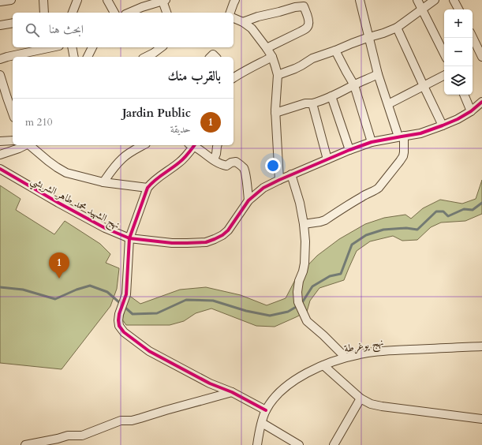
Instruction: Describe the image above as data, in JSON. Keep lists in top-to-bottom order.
{
  "streets": {
    "street": ["نهج الشهيد محمد طاهر الشريشي", "نهج يوغرطة"]
  },
  "page": {
    "map_buttons": ["+", "−"],
    "search": "ابحث هنا",
    "heading": "بالقرب منك",
    "list": [
      {
        "mark": "1",
        "name": "Jardin Public",
        "note": "حديقة",
        "value": "210 m"
      }
    ],
    "pins": "1"
  }
}
